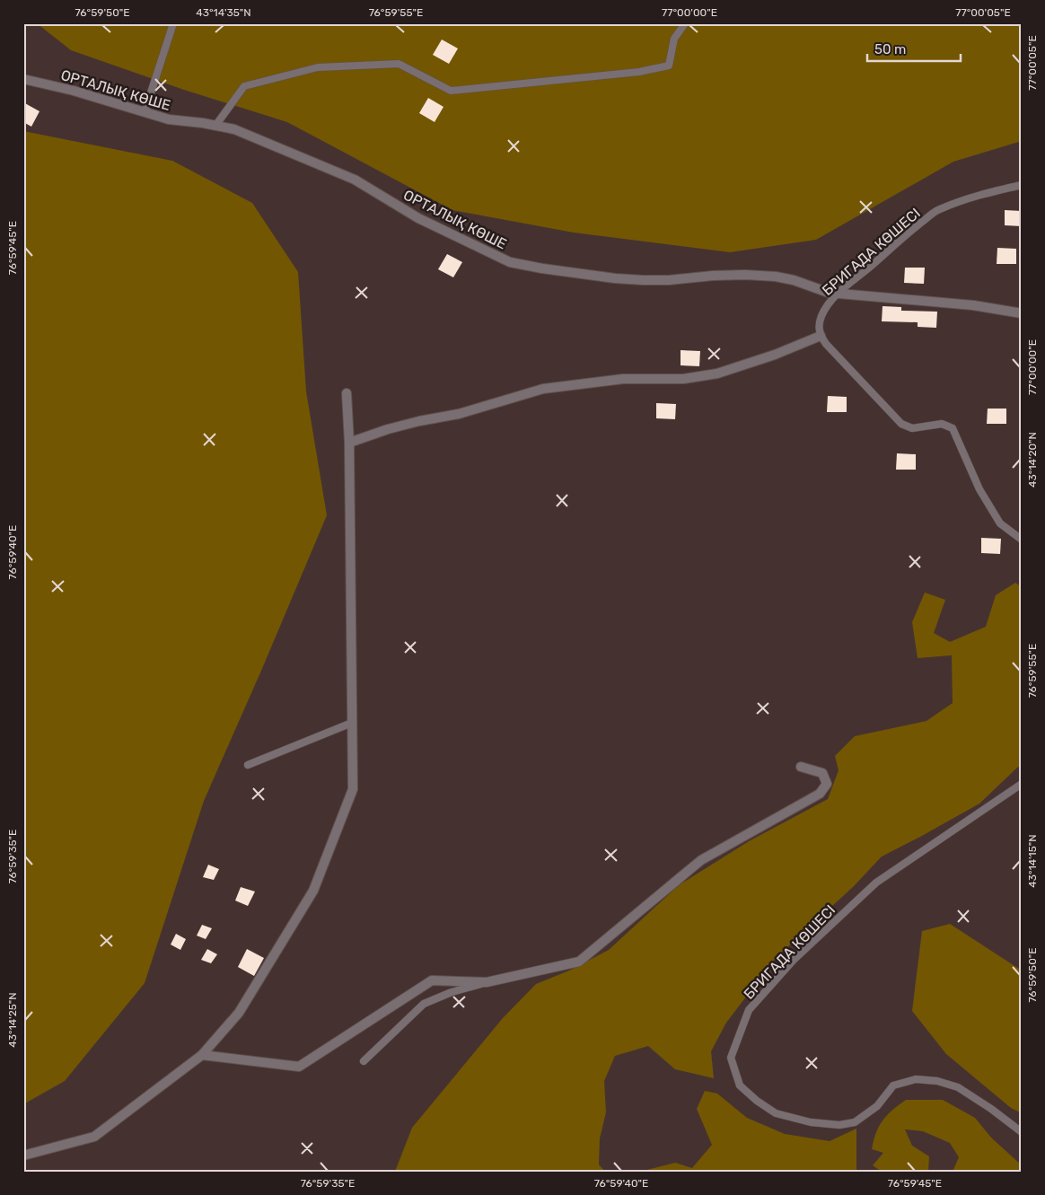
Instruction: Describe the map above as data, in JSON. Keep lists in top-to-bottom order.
{
  "streets": {
    "street": ["ОРТАЛЫҚ КӨШЕ"],
    "lane": ["БРИГАДА КӨШЕСІ"]
  },
  "crossings": [
    ["ОРТАЛЫҚ КӨШЕ", "БРИГАДА КӨШЕСІ"]
  ],
  "scale_bar": "50 m",
  "coordinates": [
    "76°59'50\"E",
    "43°14'35\"N",
    "76°59'55\"E",
    "77°00'00\"E",
    "77°00'05\"E",
    "76°59'45\"E",
    "43°14'20\"N",
    "76°59'40\"E",
    "76°59'35\"E",
    "43°14'15\"N",
    "43°14'25\"N"
  ]
}
